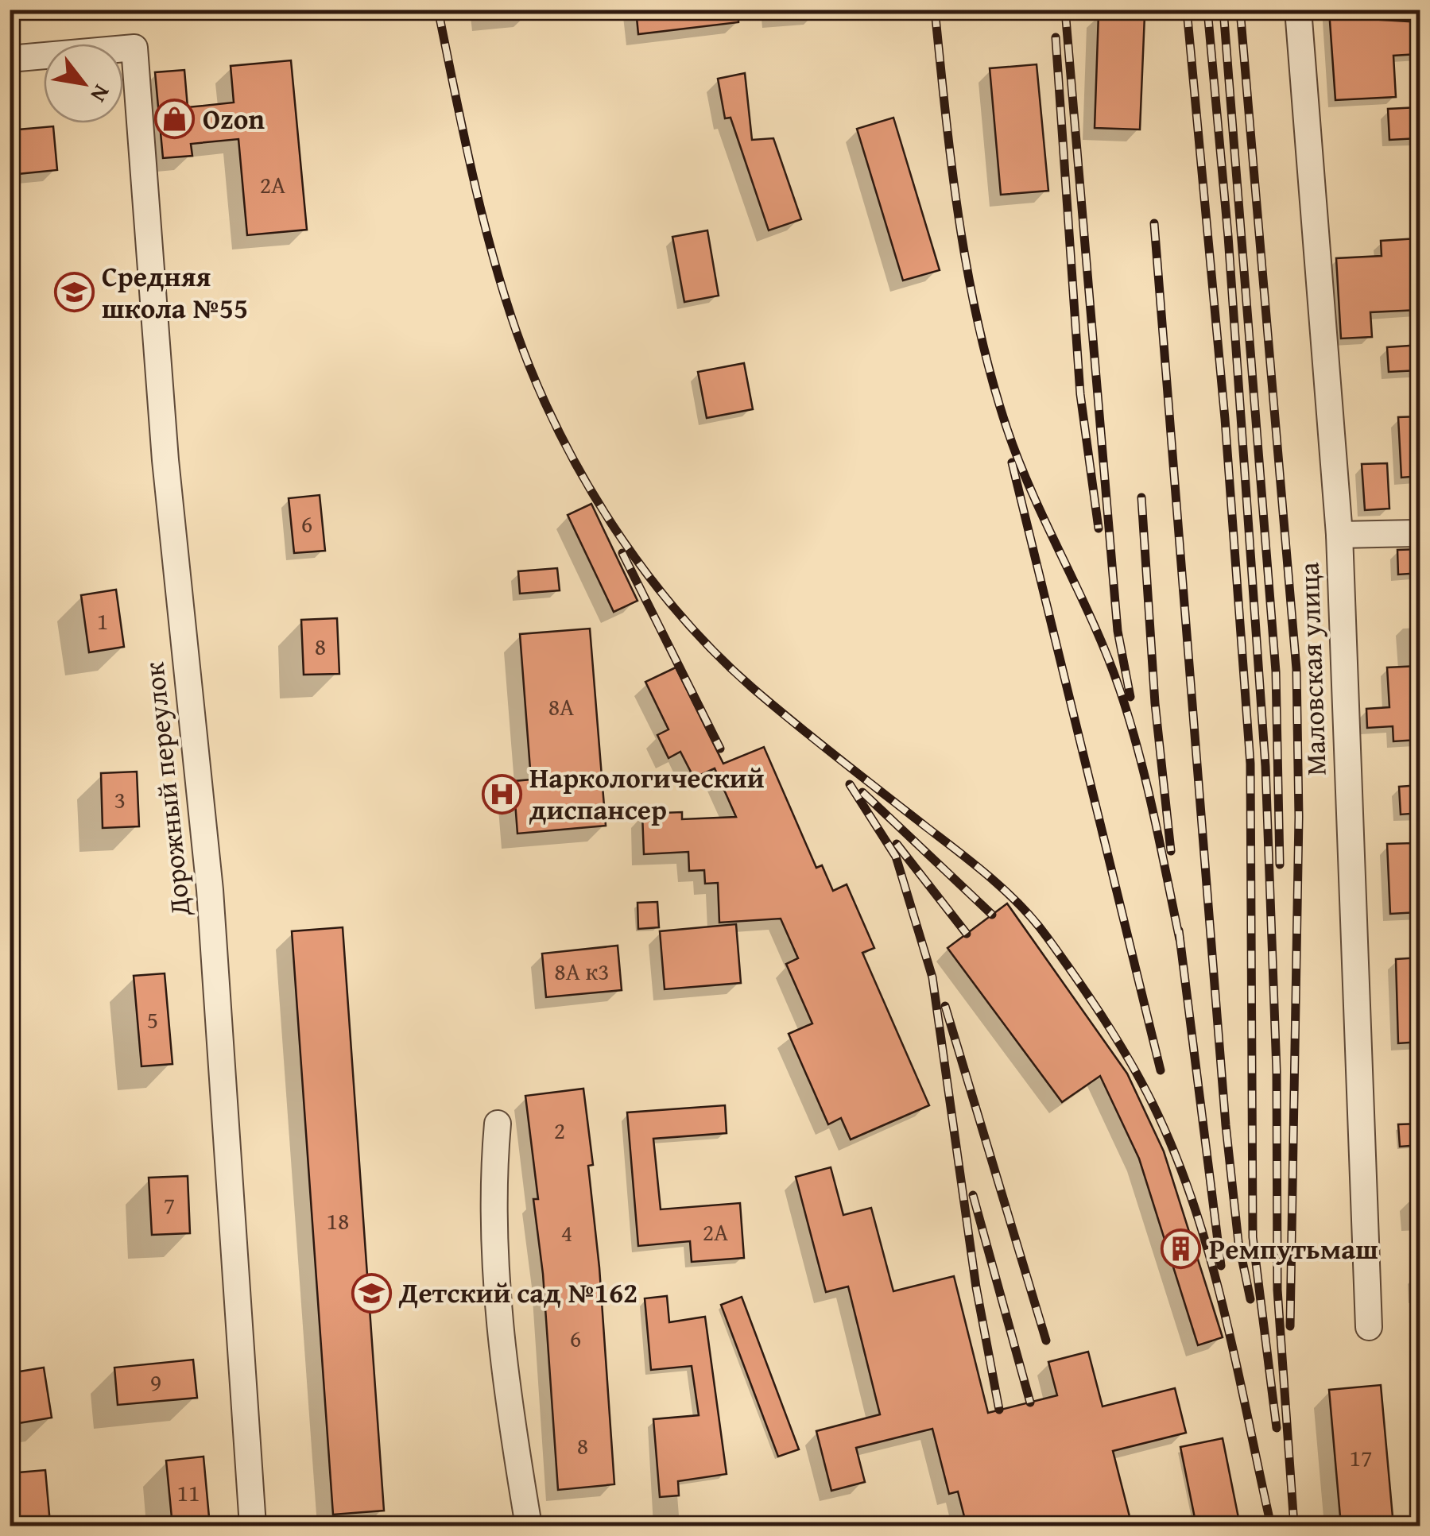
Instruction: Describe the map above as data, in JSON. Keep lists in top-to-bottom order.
{
  "streets": {
    "street": ["Маловская улица", "Дорожный переулок"]
  },
  "places": {
    "shop": ["Ozon"],
    "school or university": ["Средняя школа №55", "Детский сад №162"],
    "hospital": ["Наркологический диспансер"],
    "building": ["Ремпутьмаш"]
  },
  "house_numbers": [
    "2А",
    "6",
    "1",
    "8",
    "8А",
    "3",
    "8А к3",
    "5",
    "2",
    "7",
    "18",
    "2А",
    "4",
    "6",
    "9",
    "8",
    "17",
    "11"
  ],
  "north": "bottom right"
}
